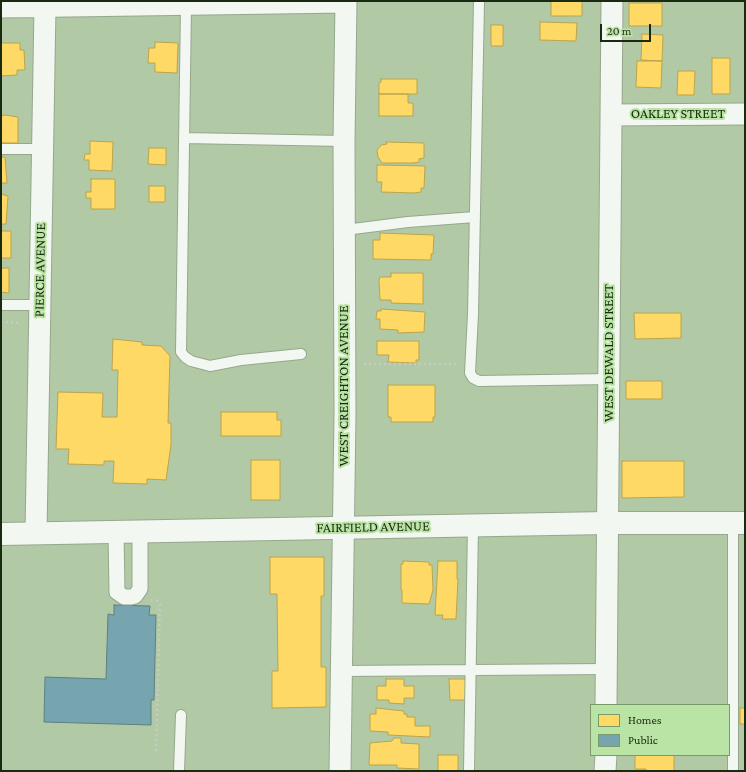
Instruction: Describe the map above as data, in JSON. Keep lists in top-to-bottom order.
{
  "streets": {
    "main road": ["FAIRFIELD AVENUE"],
    "street": [
      "OAKLEY STREET",
      "PIERCE AVENUE",
      "WEST DEWALD STREET",
      "WEST CREIGHTON AVENUE"
    ]
  },
  "crossings": [
    ["OAKLEY STREET", "WEST DEWALD STREET"],
    ["PIERCE AVENUE", "FAIRFIELD AVENUE"],
    ["WEST DEWALD STREET", "FAIRFIELD AVENUE"],
    ["WEST CREIGHTON AVENUE", "FAIRFIELD AVENUE"]
  ],
  "legend": ["Homes", "Public"],
  "scale_bar": "20 m"
}
